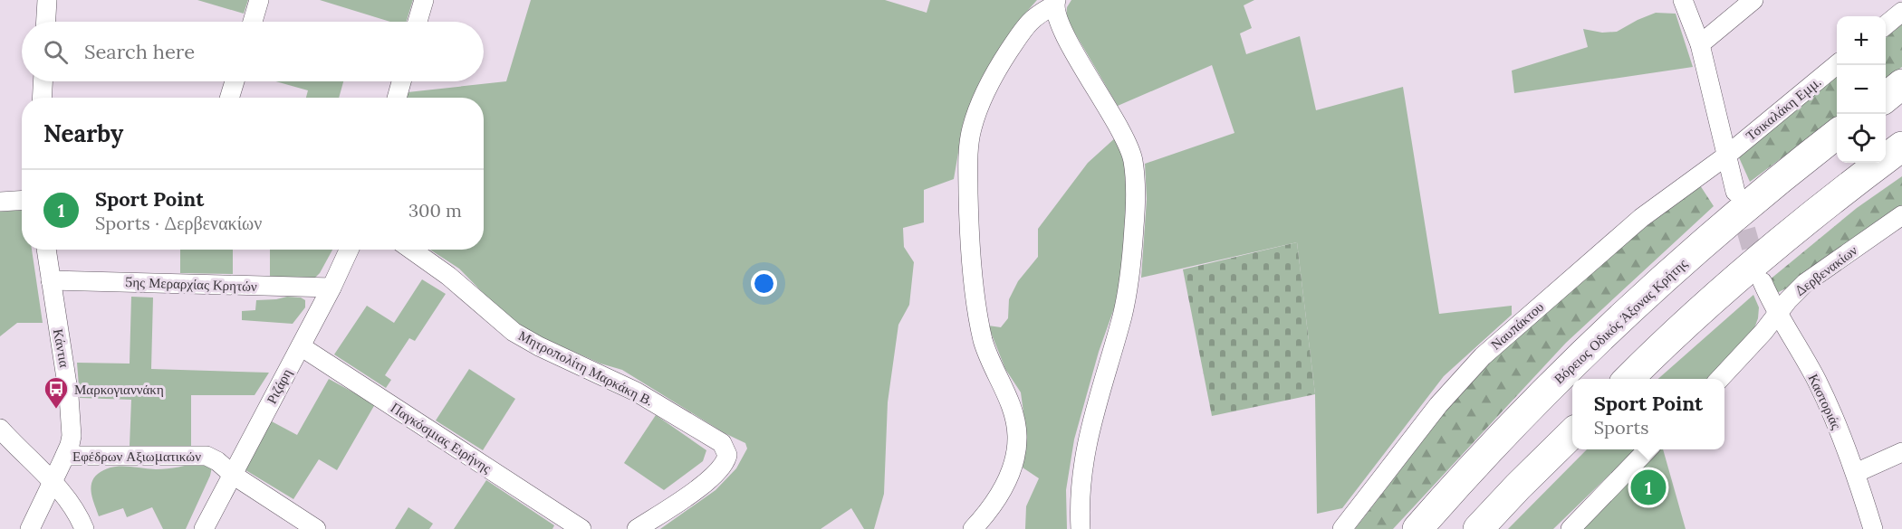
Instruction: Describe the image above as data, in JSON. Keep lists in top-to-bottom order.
{
  "streets": {
    "highway": ["Βόρειος Οδικός Άξονας Κρήτης"],
    "street": [
      "Τσικαλάκη Εμμ.",
      "Δερβενακίων",
      "5ης Μεραρχίας Κρητών",
      "Ναυπάκτου",
      "Κάντια",
      "Μητροπολίτη Μαρκάκη Β.",
      "Ριζάρη",
      "Καστοριάς",
      "Παγκόσμιας Ειρήνης",
      "Εφέδρων Αξιωματικών"
    ]
  },
  "crossings": [
    ["Τσικαλάκη Εμμ.", "Ναυπάκτου"],
    ["Δερβενακίων", "Καστοριάς"],
    ["5ης Μεραρχίας Κρητών", "Κάντια"],
    ["5ης Μεραρχίας Κρητών", "Ριζάρη"],
    ["Κάντια", "Εφέδρων Αξιωματικών"],
    ["Ριζάρη", "Παγκόσμιας Ειρήνης"],
    ["Ριζάρη", "Εφέδρων Αξιωματικών"]
  ],
  "places": {
    "bus stop": ["Μαρκογιαννάκη"]
  },
  "page": {
    "map_buttons": ["+", "−"],
    "search": "Search here",
    "heading": "Nearby",
    "list": [
      {
        "mark": "1",
        "name": "Sport Point",
        "note": "Sports · Δερβενακίων",
        "value": "300 m"
      }
    ],
    "popup": ["Sport Point", "Sports"],
    "pins": "1"
  }
}
